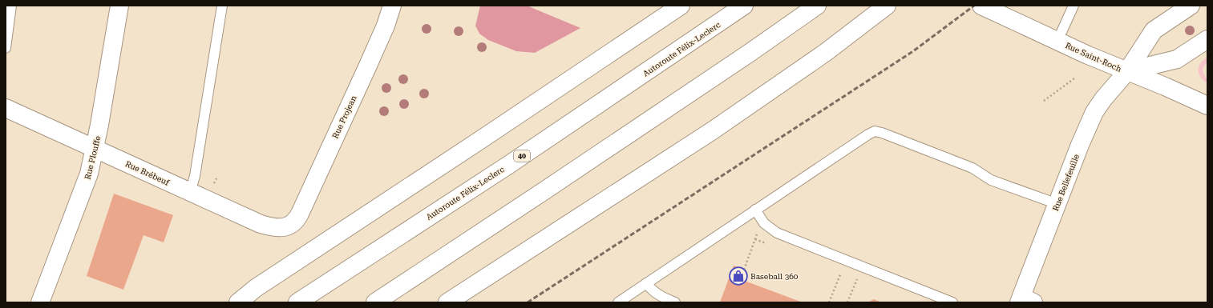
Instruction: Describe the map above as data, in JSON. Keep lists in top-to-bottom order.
{
  "streets": {
    "main road": [
      "Autoroute Félix-Leclerc",
      "Rue Saint-Roch",
      "Rue Projean",
      "40",
      "Rue Plouffe",
      "Rue Brébeuf",
      "Rue Bellefeuille"
    ]
  },
  "crossings": [
    ["Rue Saint-Roch", "Rue Bellefeuille"],
    ["Rue Projean", "Rue Brébeuf"],
    ["Rue Plouffe", "Rue Brébeuf"]
  ],
  "places": {
    "shop": ["Baseball 360"]
  }
}
